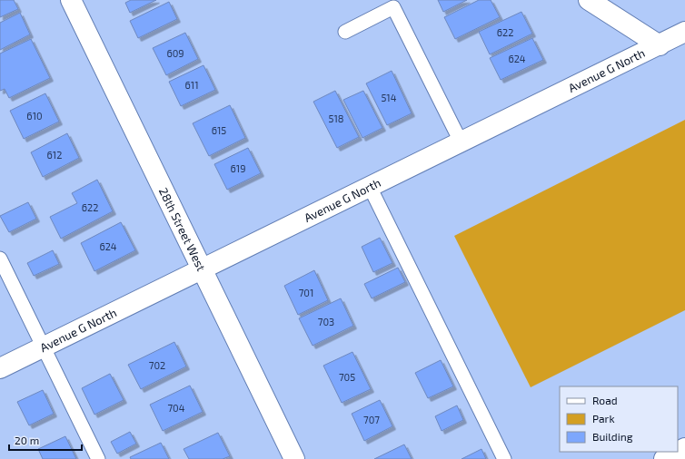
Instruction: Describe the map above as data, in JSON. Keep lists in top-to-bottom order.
{
  "streets": {
    "street": ["Avenue G North", "28th Street West"]
  },
  "crossings": [
    ["Avenue G North", "28th Street West"]
  ],
  "house_numbers": [
    "622",
    "609",
    "624",
    "611",
    "514",
    "610",
    "518",
    "615",
    "612",
    "619",
    "622",
    "624",
    "701",
    "703",
    "702",
    "705",
    "704",
    "707"
  ],
  "legend": ["Road", "Park", "Building"],
  "scale_bar": "20 m"
}
